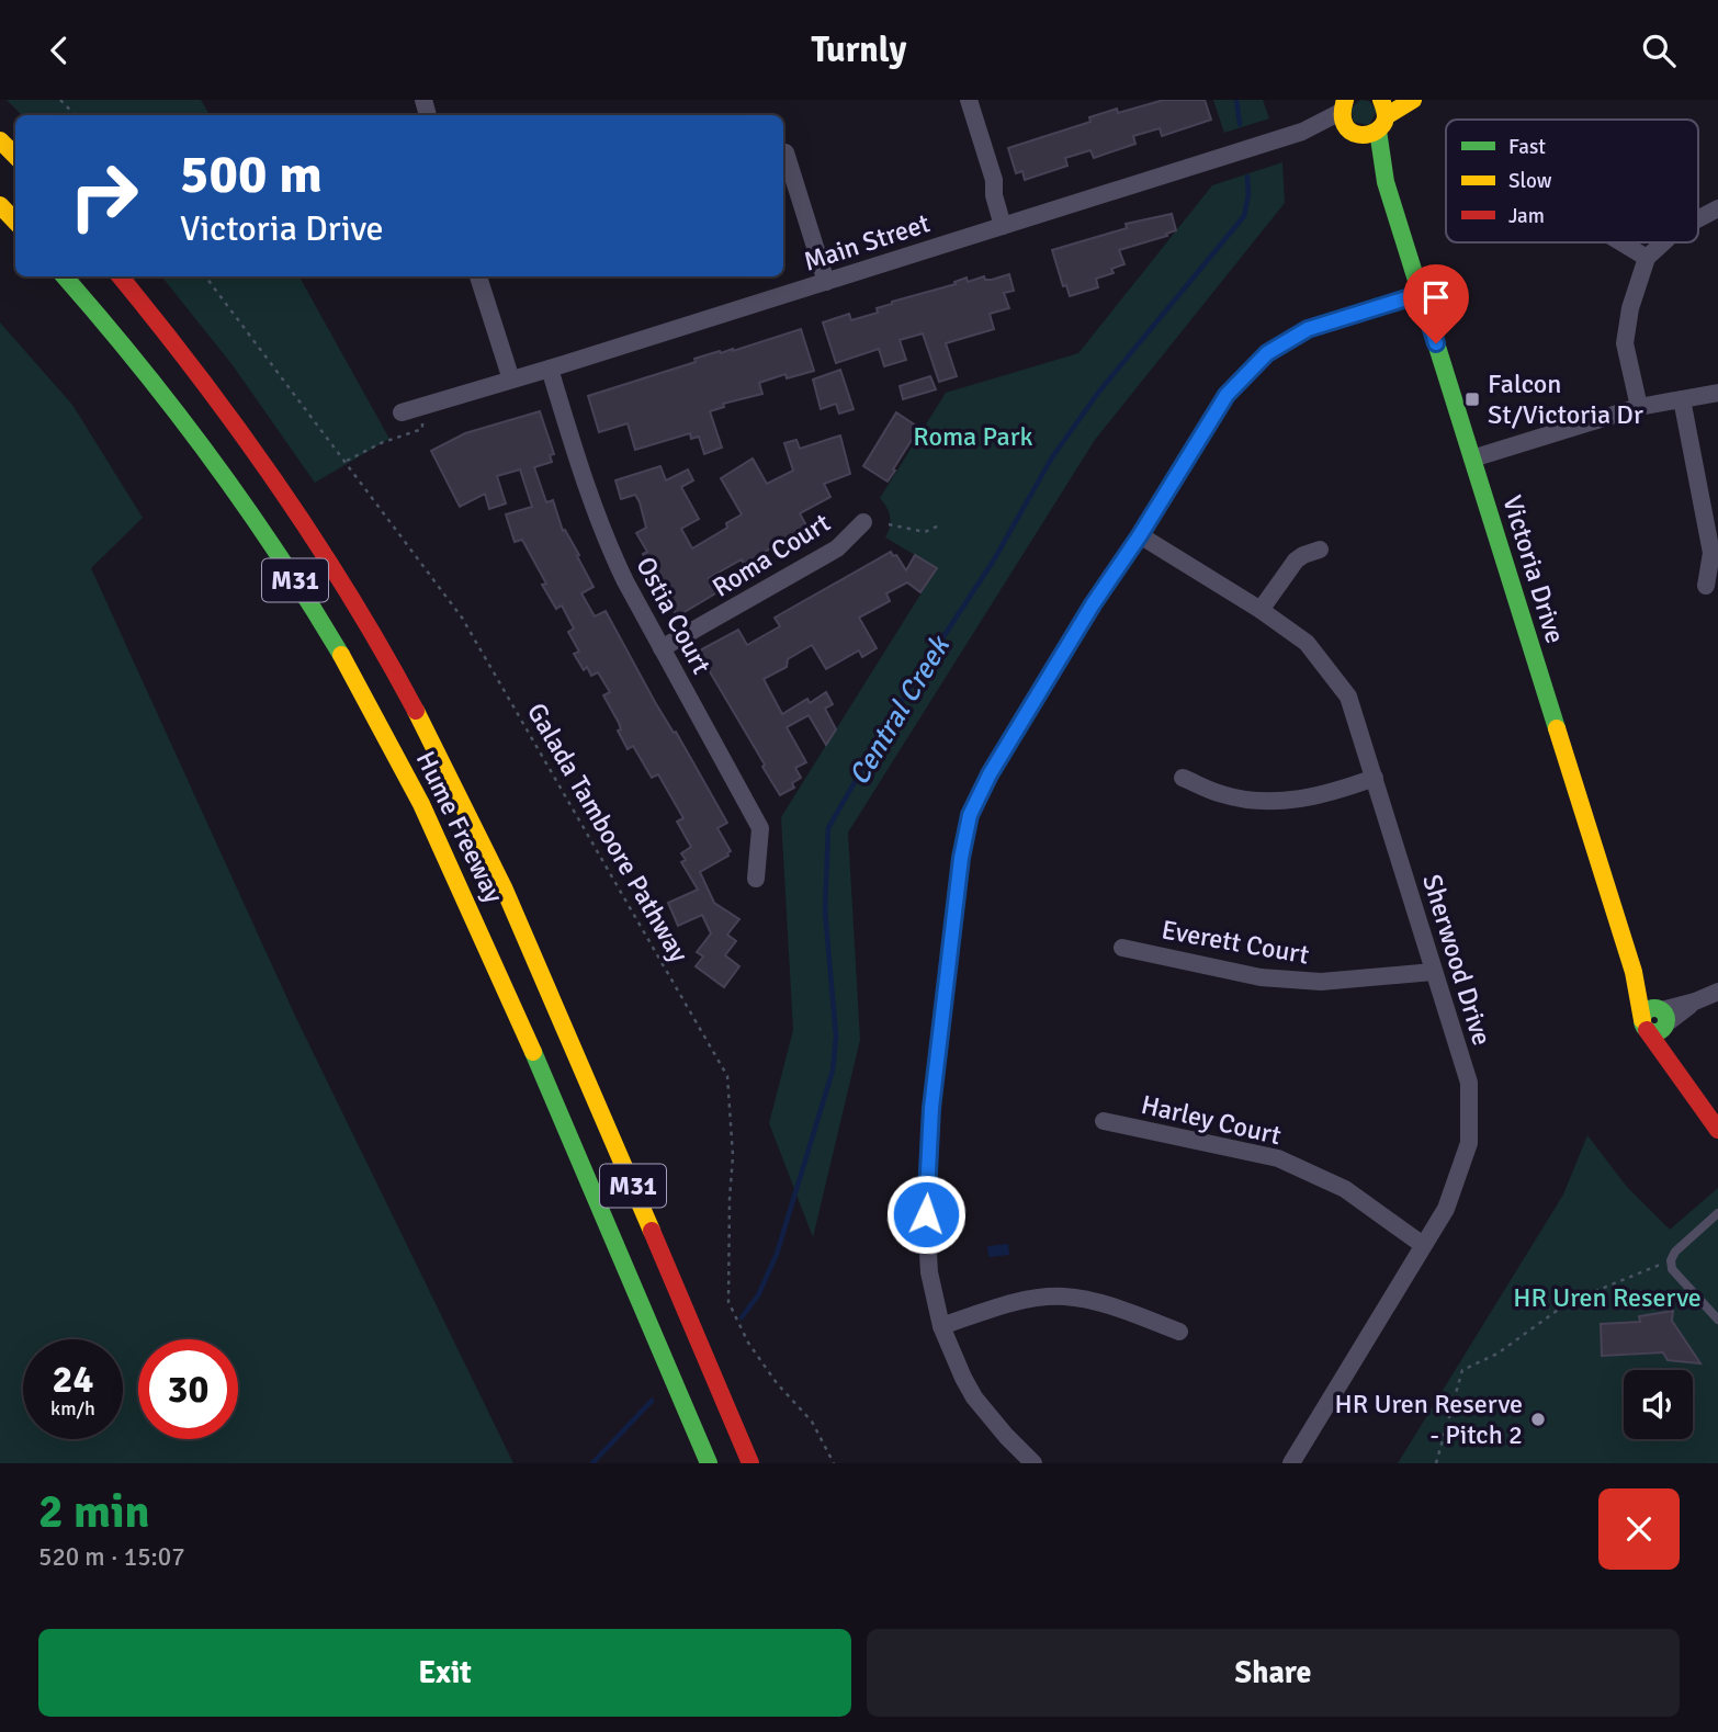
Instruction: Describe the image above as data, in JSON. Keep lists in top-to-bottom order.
{
  "streets": {
    "main road": ["Victoria Drive", "M31", "Hume Freeway"],
    "street": [
      "Main Street",
      "Roma Court",
      "Ostia Court",
      "Everett Court",
      "Sherwood Drive",
      "Harley Court"
    ],
    "path": ["Galada Tamboore Pathway"]
  },
  "crossings": [
    ["Main Street", "Victoria Drive"],
    ["Main Street", "Ostia Court"],
    ["Roma Court", "Ostia Court"],
    ["Everett Court", "Sherwood Drive"],
    ["Sherwood Drive", "Harley Court"]
  ],
  "water": ["Central Creek"],
  "parks": ["Roma Park", "HR Uren Reserve"],
  "places": {
    "transit": ["Falcon St/Victoria Dr"],
    "other": ["HR Uren Reserve - Pitch 2"]
  },
  "legend": ["Fast", "Slow", "Jam"],
  "page": {
    "header": "Turnly",
    "turn": ["500 m", "Victoria Drive"],
    "speed": "24 km/h",
    "limit": "30",
    "heading": ["2 min", "520 m · 15:07"],
    "buttons": ["Exit", "Share"]
  }
}
